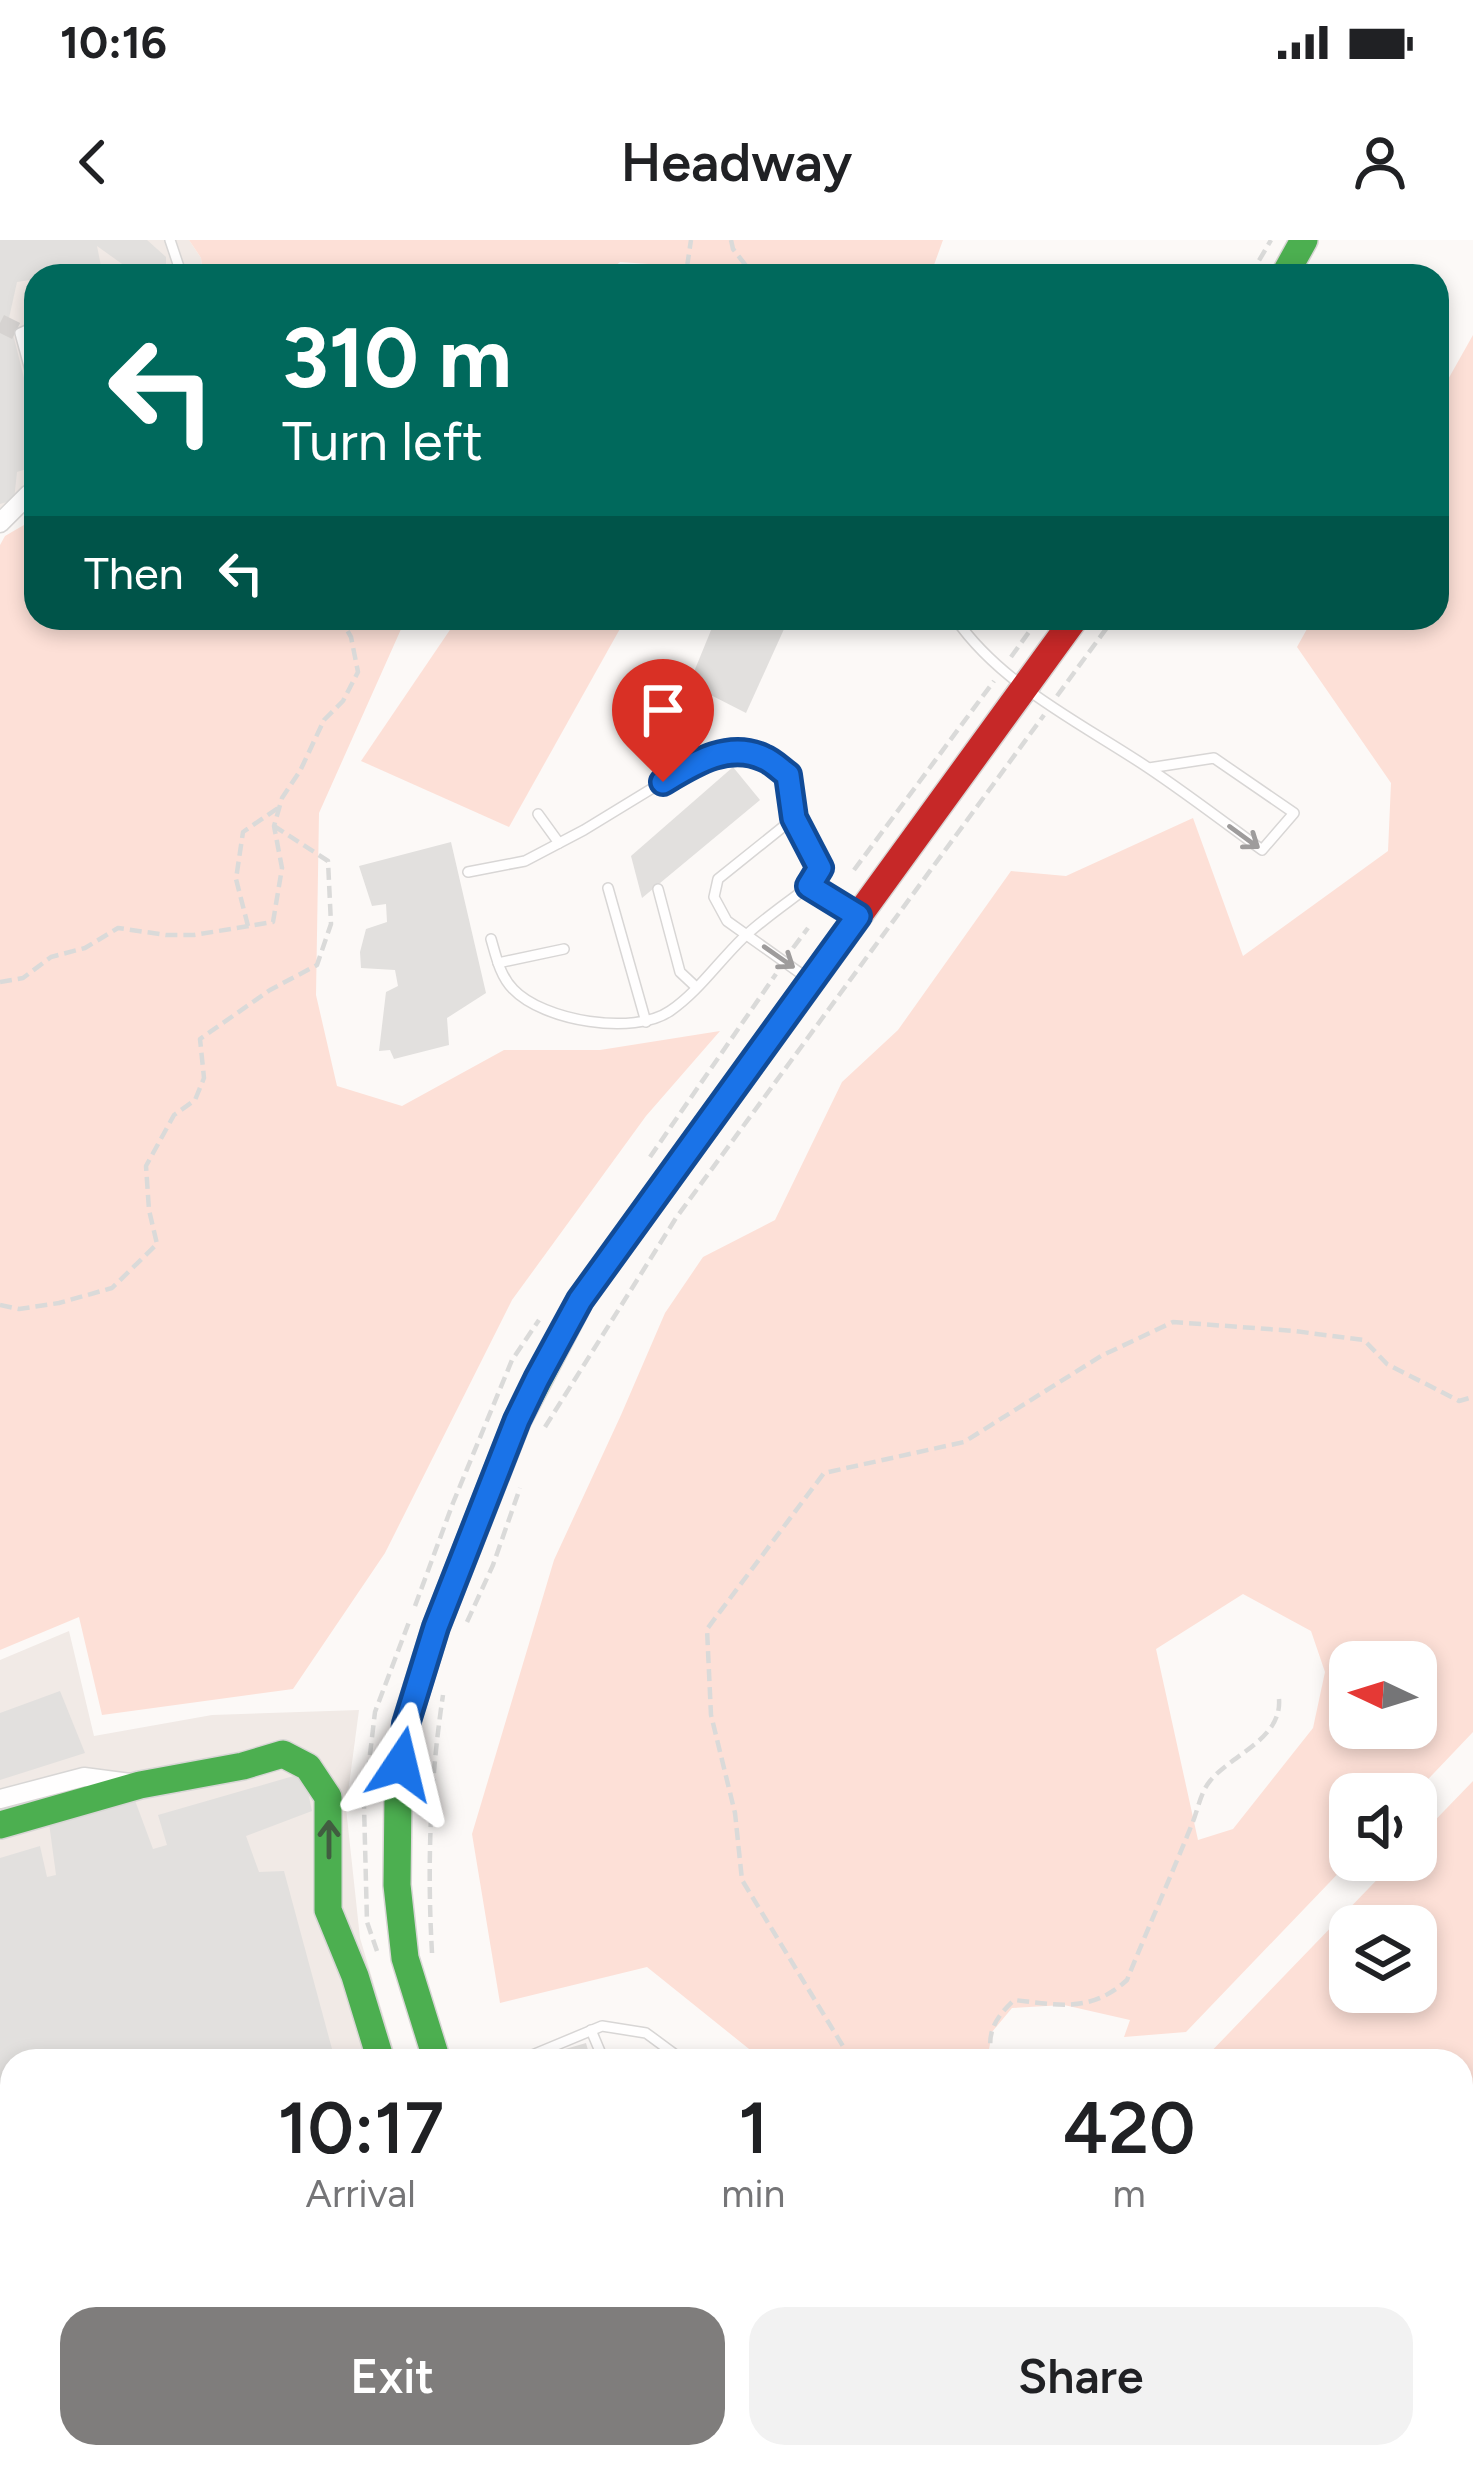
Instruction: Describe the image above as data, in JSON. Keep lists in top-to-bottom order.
{
  "north": "left",
  "page": {
    "status": "10:16",
    "header": "Headway",
    "turn": ["310 m", "Turn left"],
    "then": "Then",
    "eta": [
      "10:17",
      "Arrival",
      "1",
      "min",
      "420",
      "m"
    ],
    "buttons": ["Exit", "Share"]
  }
}
